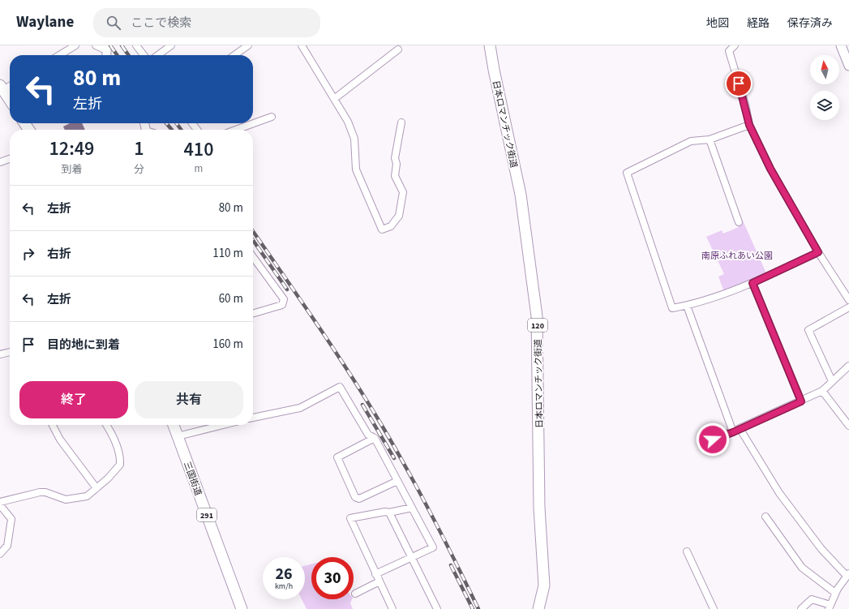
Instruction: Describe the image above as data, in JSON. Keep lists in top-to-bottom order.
{
  "streets": {
    "highway": [
      "日本ロマンチック街道",
      "120",
      "三国街道",
      "291"
    ]
  },
  "parks": ["南原ふれあい公園"],
  "north": "top",
  "page": {
    "header": "Waylane",
    "search": "ここで検索",
    "nav": ["地図", "経路", "保存済み"],
    "turn": ["80 m", "左折"],
    "eta": [
      "12:49",
      "到着",
      "1",
      "分",
      "410",
      "m"
    ],
    "list": [
      {
        "name": "左折",
        "value": "80 m"
      },
      {
        "name": "右折",
        "value": "110 m"
      },
      {
        "name": "左折",
        "value": "60 m"
      },
      {
        "name": "目的地に到着",
        "value": "160 m"
      }
    ],
    "buttons": ["終了", "共有"],
    "speed": "26 km/h",
    "limit": "30"
  }
}
